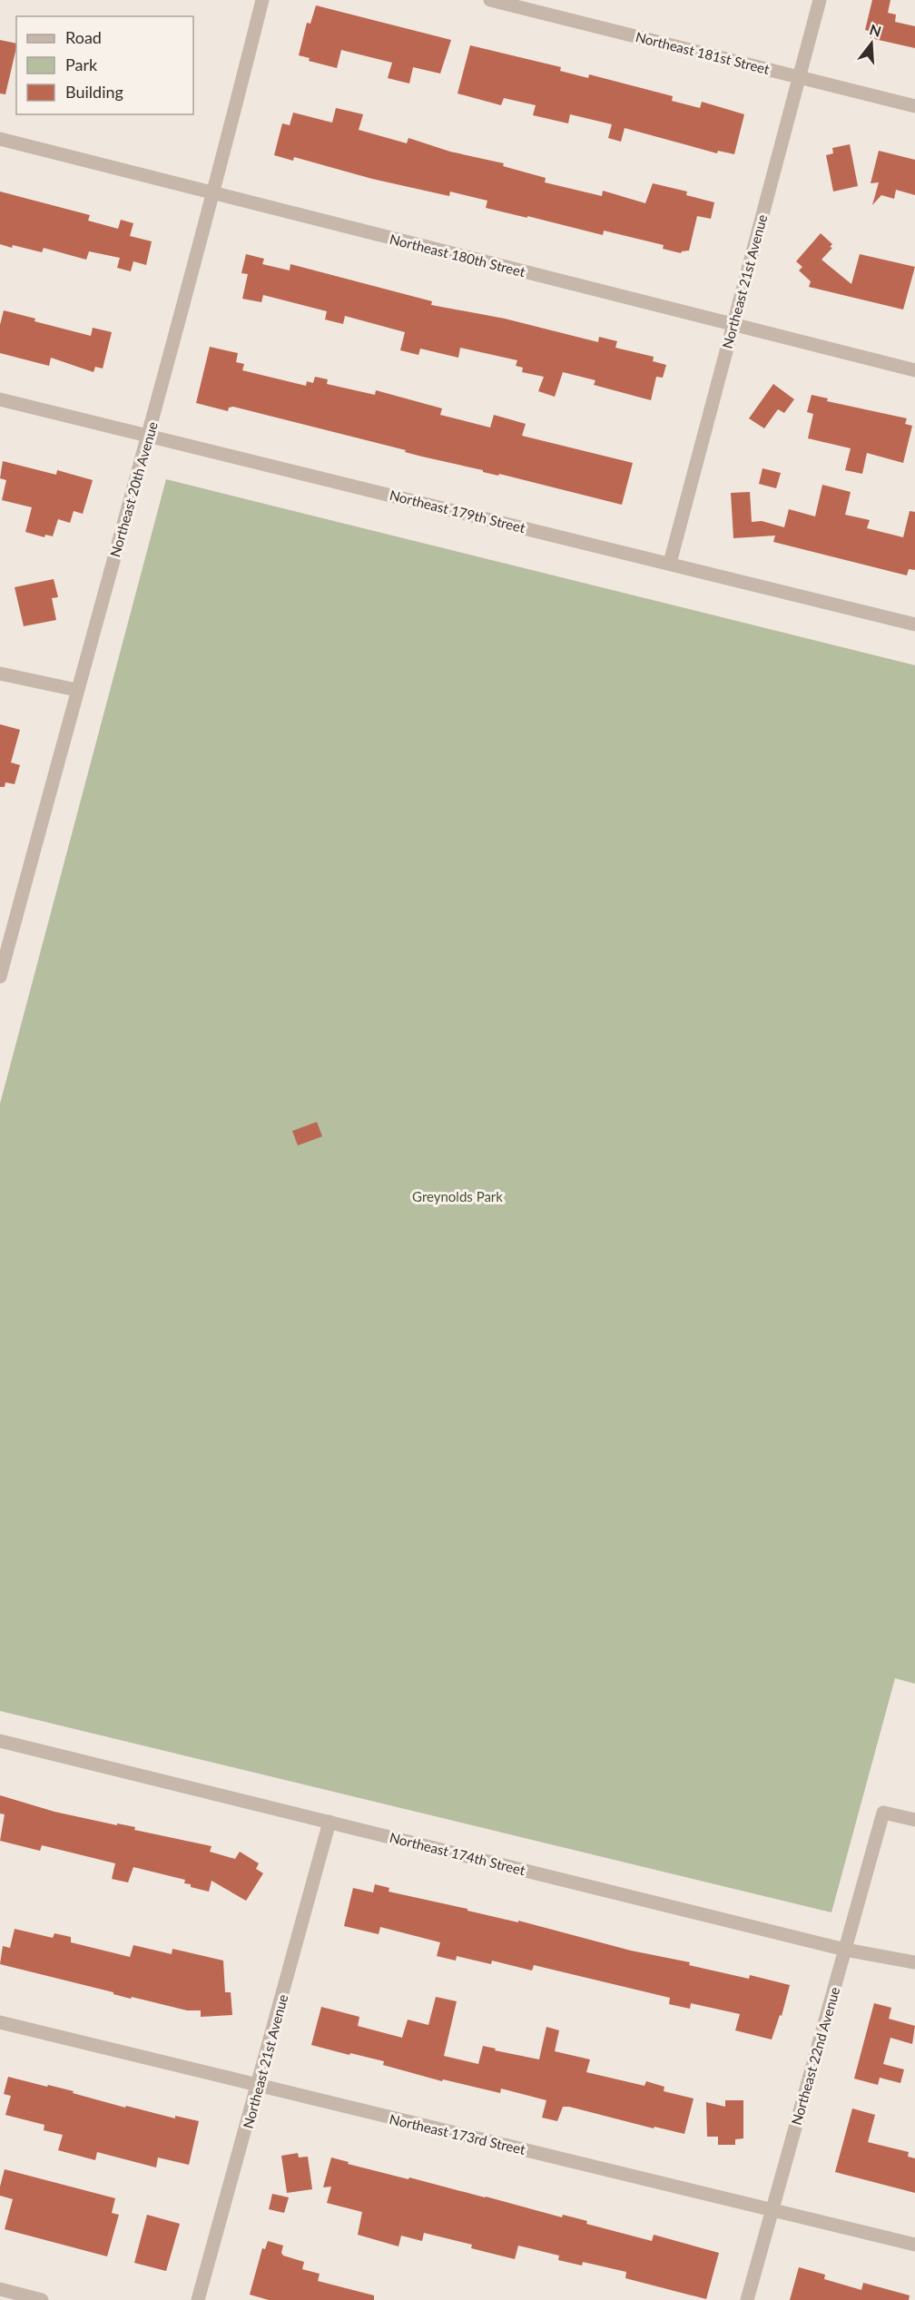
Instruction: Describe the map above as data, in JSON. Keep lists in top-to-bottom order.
{
  "streets": {
    "street": [
      "Northeast 181st Street",
      "Northeast 180th Street",
      "Northeast 21st Avenue",
      "Northeast 20th Avenue",
      "Northeast 179th Street",
      "Northeast 174th Street",
      "Northeast 22nd Avenue",
      "Northeast 173rd Street"
    ]
  },
  "crossings": [
    ["Northeast 181st Street", "Northeast 21st Avenue"],
    ["Northeast 180th Street", "Northeast 21st Avenue"],
    ["Northeast 180th Street", "Northeast 20th Avenue"],
    ["Northeast 21st Avenue", "Northeast 179th Street"],
    ["Northeast 21st Avenue", "Northeast 174th Street"],
    ["Northeast 21st Avenue", "Northeast 173rd Street"],
    ["Northeast 20th Avenue", "Northeast 179th Street"],
    ["Northeast 174th Street", "Northeast 22nd Avenue"],
    ["Northeast 22nd Avenue", "Northeast 173rd Street"]
  ],
  "parks": ["Greynolds Park"],
  "legend": ["Road", "Park", "Building"],
  "north": "top"
}
